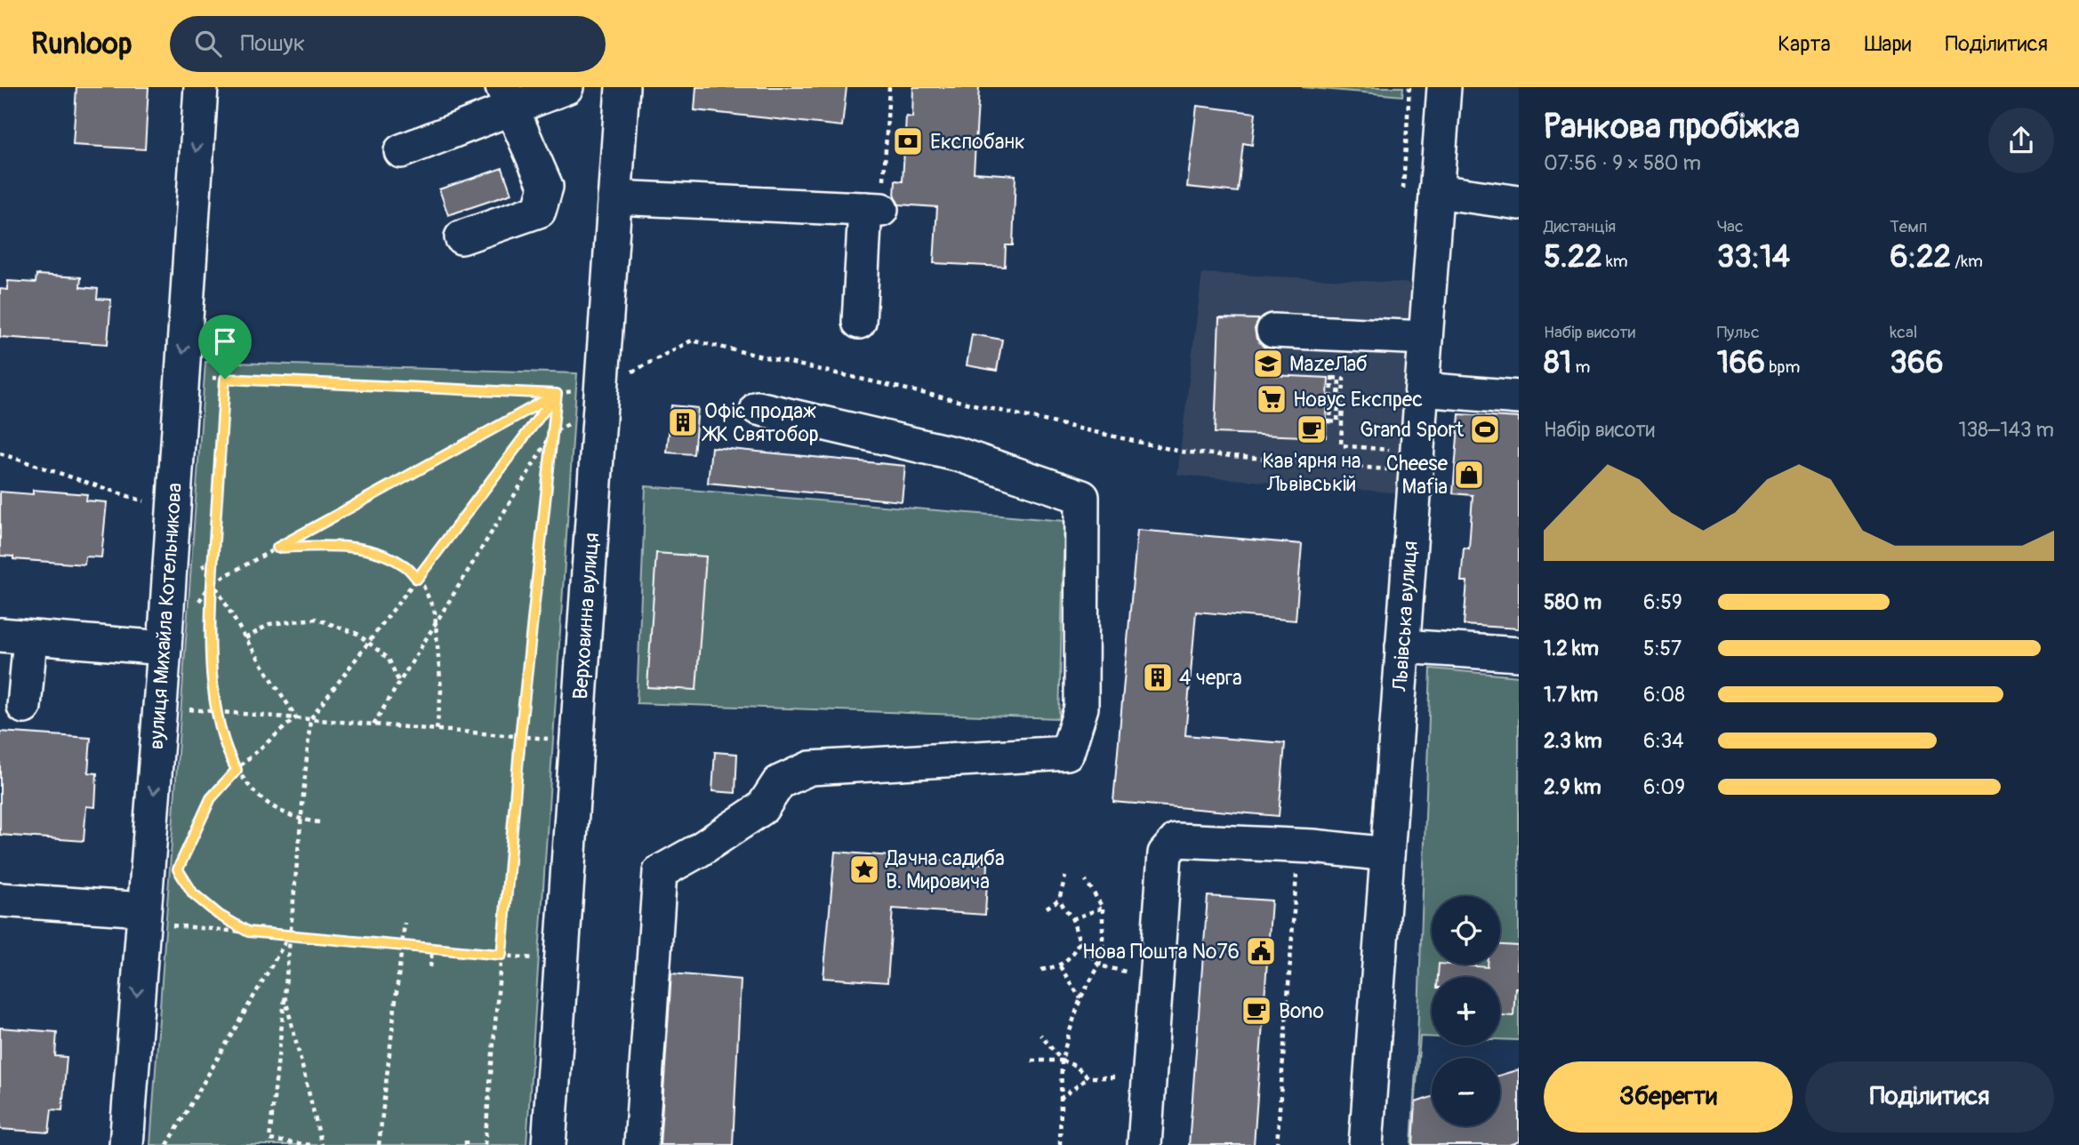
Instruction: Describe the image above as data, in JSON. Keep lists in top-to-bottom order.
{
  "streets": {
    "street": ["вулиця Михайла Котельникова", "Верховинна вулиця", "Львівська вулиця"]
  },
  "one_way": ["вулиця Михайла Котельникова"],
  "places": {
    "bank": ["Експобанк"],
    "school or university": ["MazeЛаб"],
    "supermarket": ["Новус Експрес"],
    "building": ["Офіс продаж ЖК Святобор", "4 черга"],
    "cafe": ["Кав'ярня на Львівській", "Bono"],
    "sports": ["Grand Sport"],
    "shop": ["Cheese Mafia"],
    "place": ["Дачна садиба В. Мировича"],
    "public building": ["Нова Пошта №76"]
  },
  "page": {
    "header": "Runloop",
    "search": "Пошук",
    "nav": ["Карта", "Шари", "Поділитися"],
    "heading": ["Ранкова пробіжка", "07:56 · 9 × 580 m"],
    "stats": [
      ["Дистанція", "5.22 km"],
      ["Час", "33:14"],
      ["Темп", "6:22 /km"],
      ["Набір висоти", "81 m"],
      ["Пульс", "166 bpm"],
      ["kcal", "366"]
    ],
    "chart": ["Набір висоти", "138–143 m"],
    "list": [
      {
        "name": "580 m",
        "note": "6:59"
      },
      {
        "name": "1.2 km",
        "note": "5:57"
      },
      {
        "name": "1.7 km",
        "note": "6:08"
      },
      {
        "name": "2.3 km",
        "note": "6:34"
      },
      {
        "name": "2.9 km",
        "note": "6:09"
      }
    ],
    "map_buttons": ["+", "−"],
    "buttons": ["Зберегти", "Поділитися"]
  }
}
